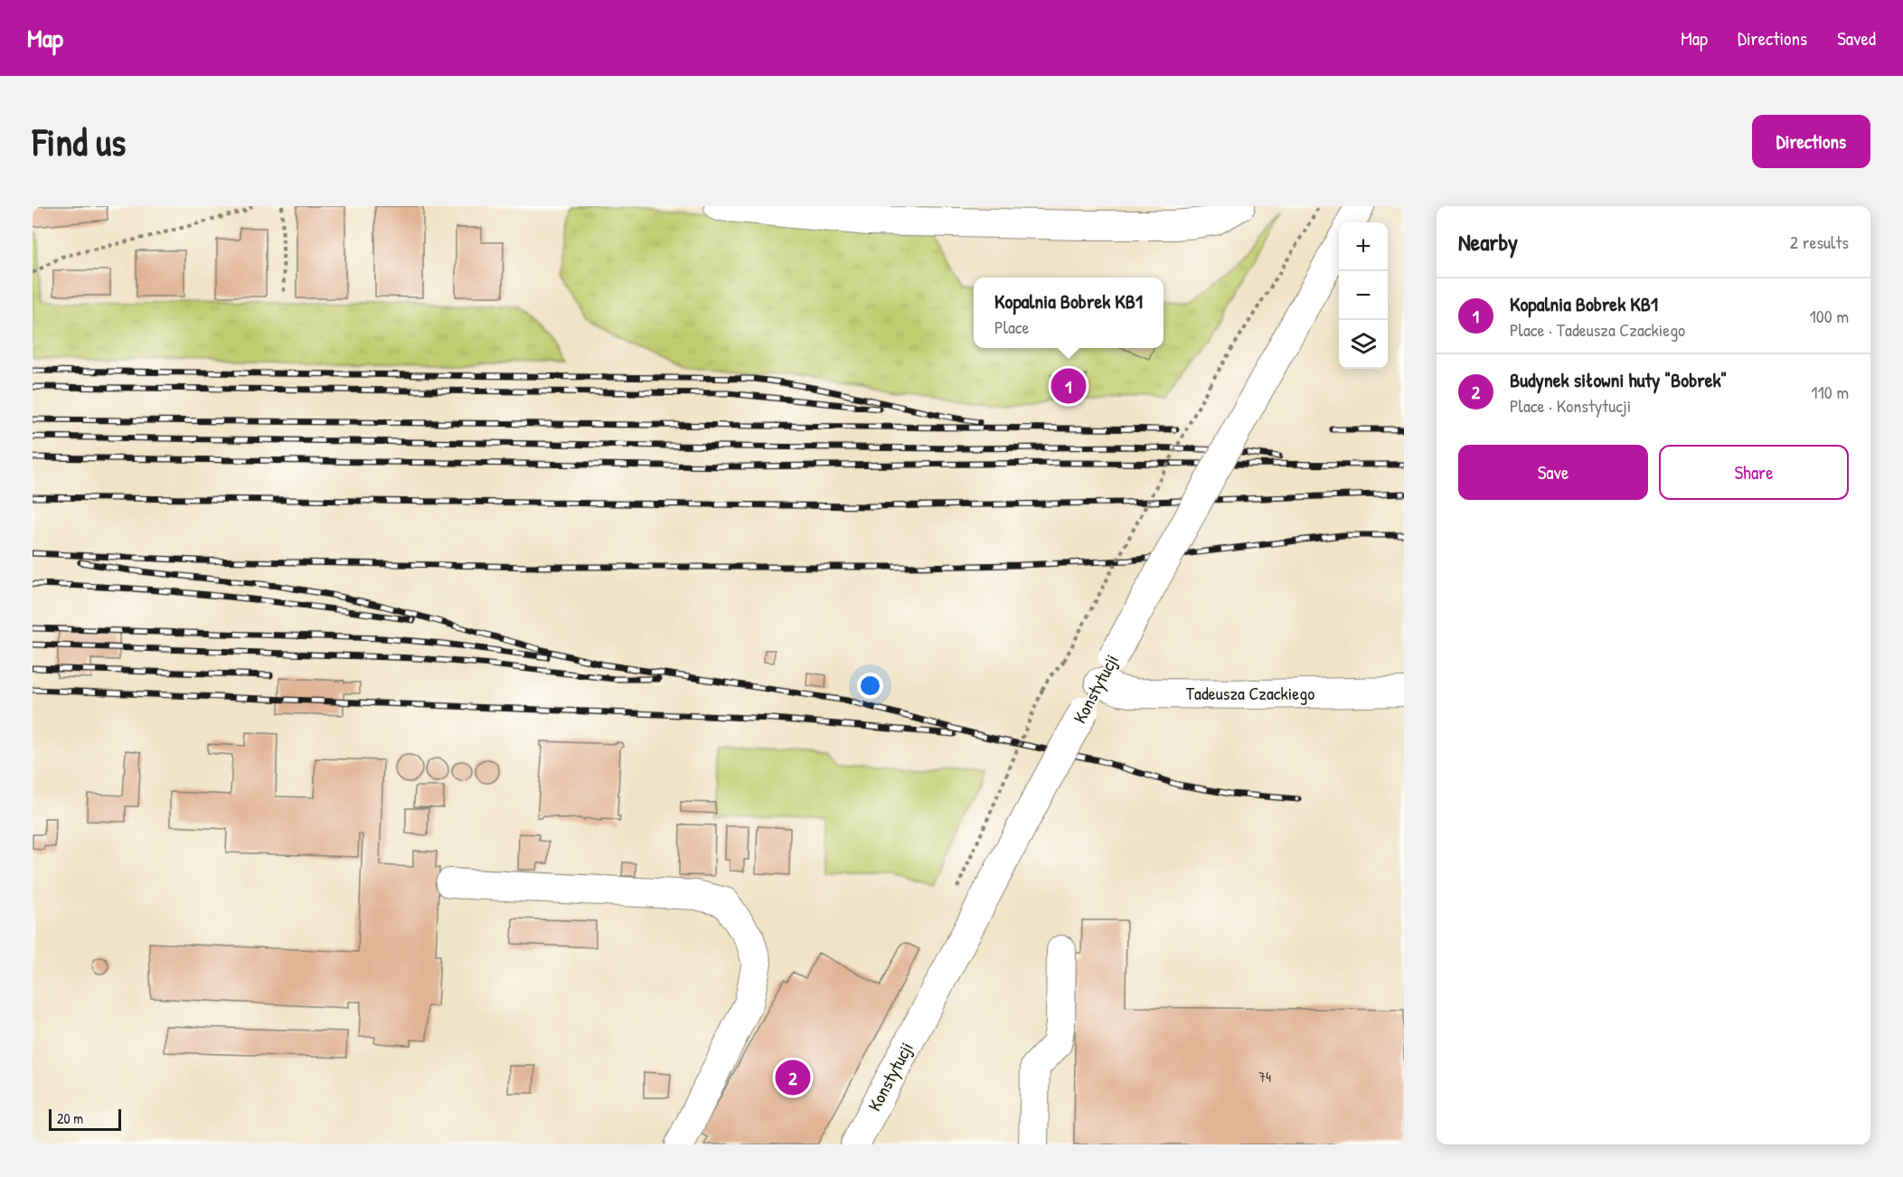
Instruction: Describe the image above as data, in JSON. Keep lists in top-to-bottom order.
{
  "streets": {
    "street": ["Konstytucji", "Tadeusza Czackiego"]
  },
  "crossings": [
    ["Konstytucji", "Tadeusza Czackiego"]
  ],
  "house_numbers": ["74"],
  "scale_bar": "20 m",
  "page": {
    "header": "Map",
    "nav": ["Map", "Directions", "Saved"],
    "buttons": [
      "Directions",
      ["Save", "Share"]
    ],
    "title": "Find us",
    "heading": ["Nearby", "2 results"],
    "map_buttons": ["+", "−"],
    "list": [
      {
        "mark": "1",
        "name": "Kopalnia Bobrek KB1",
        "note": "Place · Tadeusza Czackiego",
        "value": "100 m"
      },
      {
        "mark": "2",
        "name": "Budynek siłowni huty \"Bobrek\"",
        "note": "Place · Konstytucji",
        "value": "110 m"
      }
    ],
    "popup": ["Kopalnia Bobrek KB1", "Place"],
    "pins": ["1", "2"],
    "scale": "20 m"
  }
}
